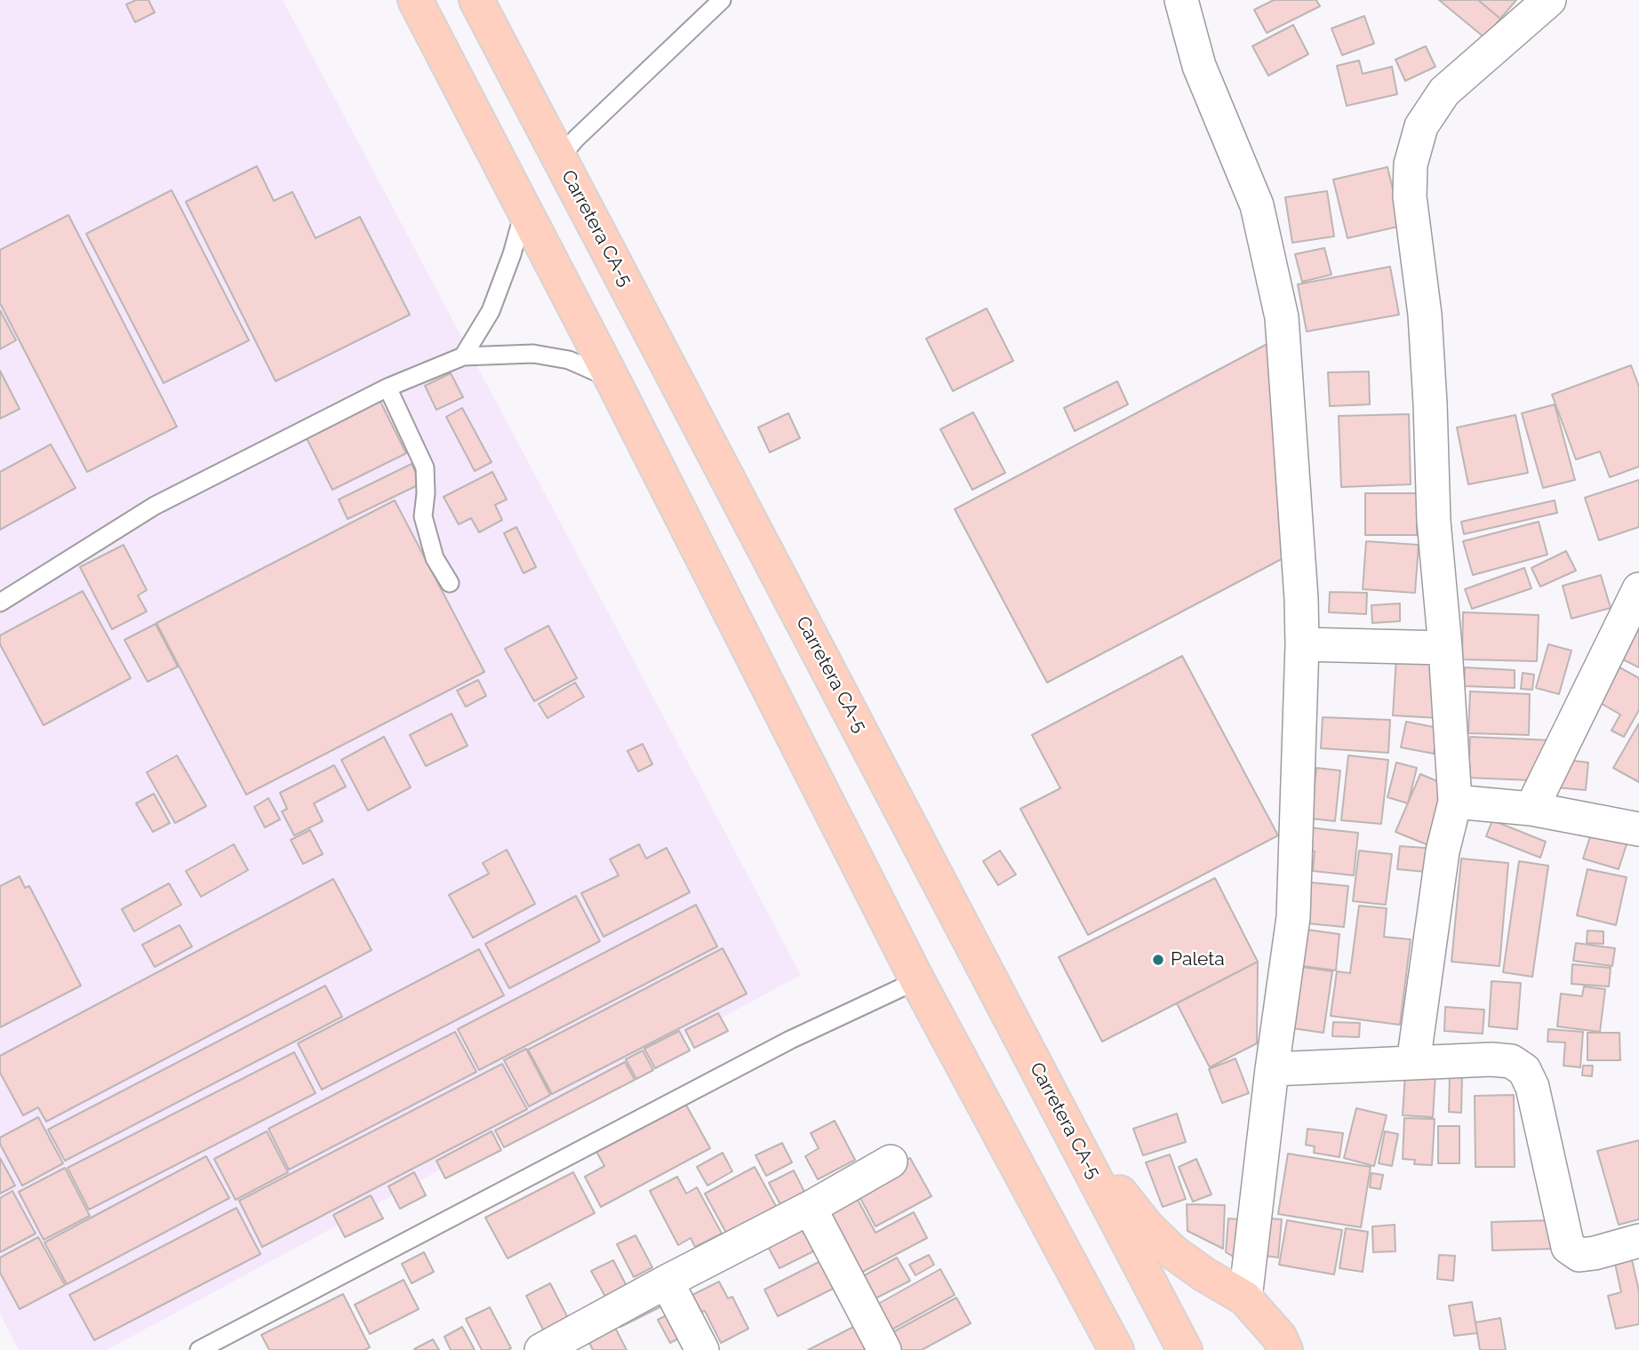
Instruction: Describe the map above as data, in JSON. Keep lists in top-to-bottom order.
{
  "streets": {
    "highway": ["Carretera CA-5"]
  },
  "places": ["Paleta"]
}
